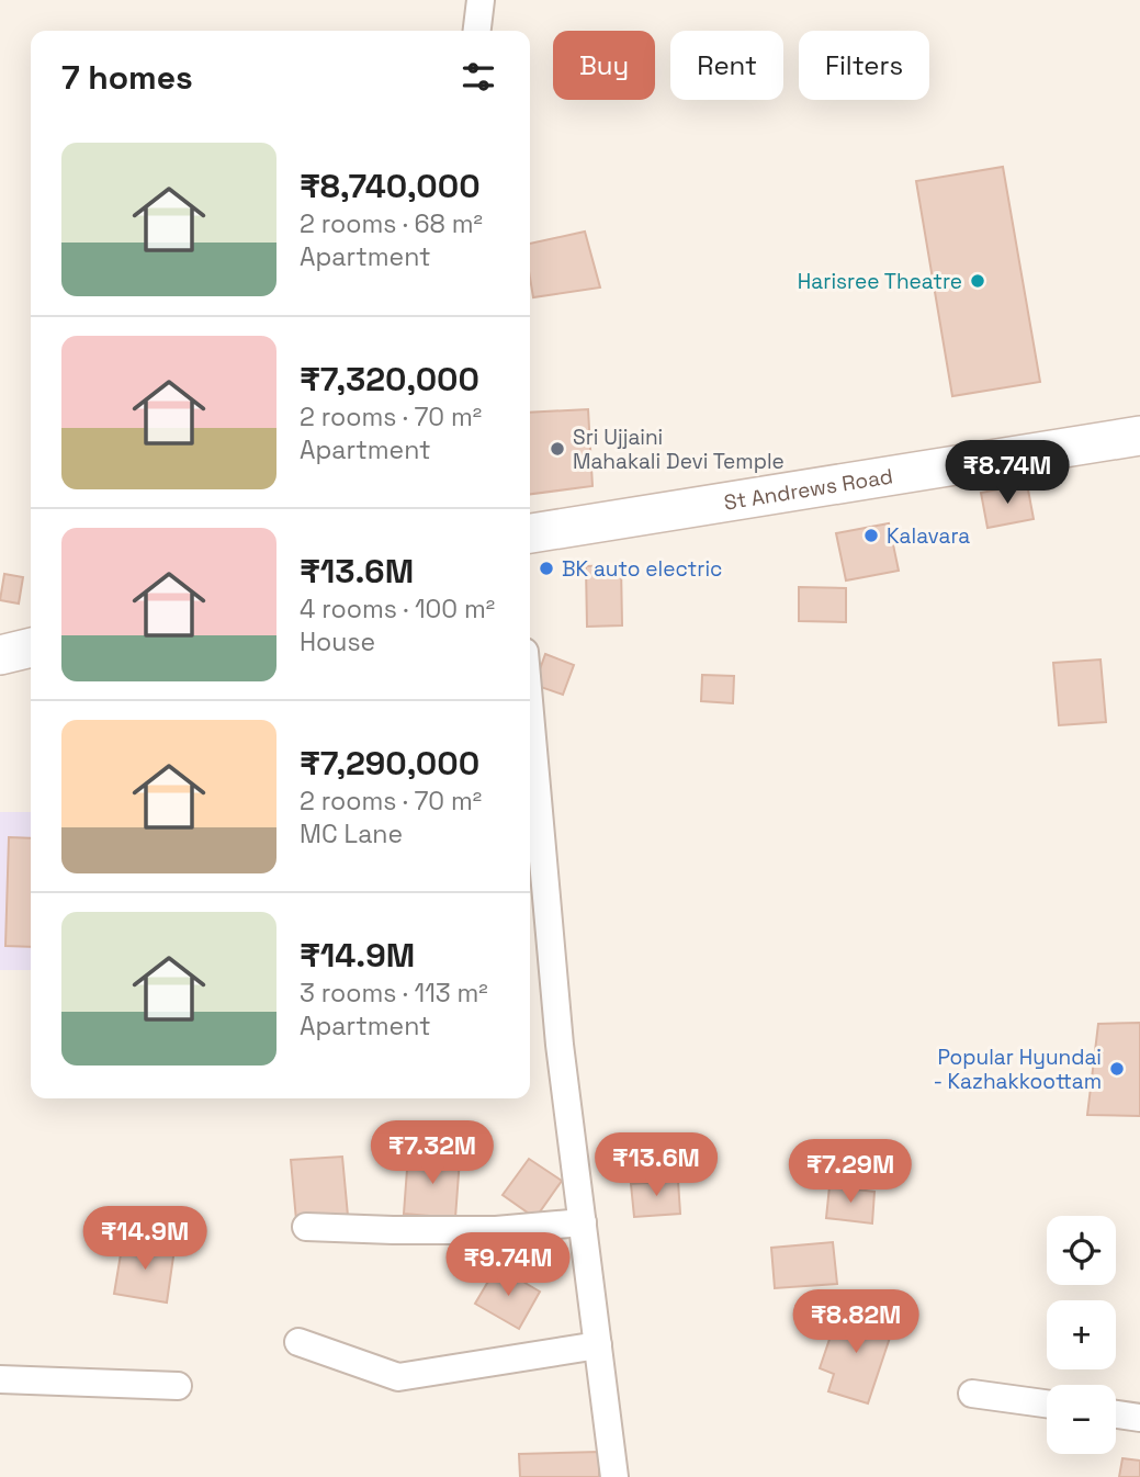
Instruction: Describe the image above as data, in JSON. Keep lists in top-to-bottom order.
{
  "streets": {
    "main road": ["St Andrews Road"]
  },
  "places": [
    "Harisree Theatre",
    "Sri Ujjaini Mahakali Devi Temple",
    "Kalavara",
    "BK auto electric",
    "Popular Hyundai - Kazhakkoottam"
  ],
  "page": {
    "chip": ["Buy", "Rent", "Filters"],
    "heading": "7 homes",
    "list": [
      {
        "name": "₹8,740,000",
        "note": "2 rooms · 68 m² · Apartment"
      },
      {
        "name": "₹7,320,000",
        "note": "2 rooms · 70 m² · Apartment"
      },
      {
        "name": "₹13.6M",
        "note": "4 rooms · 100 m² · House"
      },
      {
        "name": "₹7,290,000",
        "note": "2 rooms · 70 m² · MC Lane"
      },
      {
        "name": "₹14.9M",
        "note": "3 rooms · 113 m² · Apartment"
      }
    ],
    "price": [
      "₹8.74M",
      "₹7.32M",
      "₹13.6M",
      "₹7.29M",
      "₹14.9M",
      "₹9.74M",
      "₹8.82M"
    ],
    "map_buttons": ["+", "−"]
  }
}
